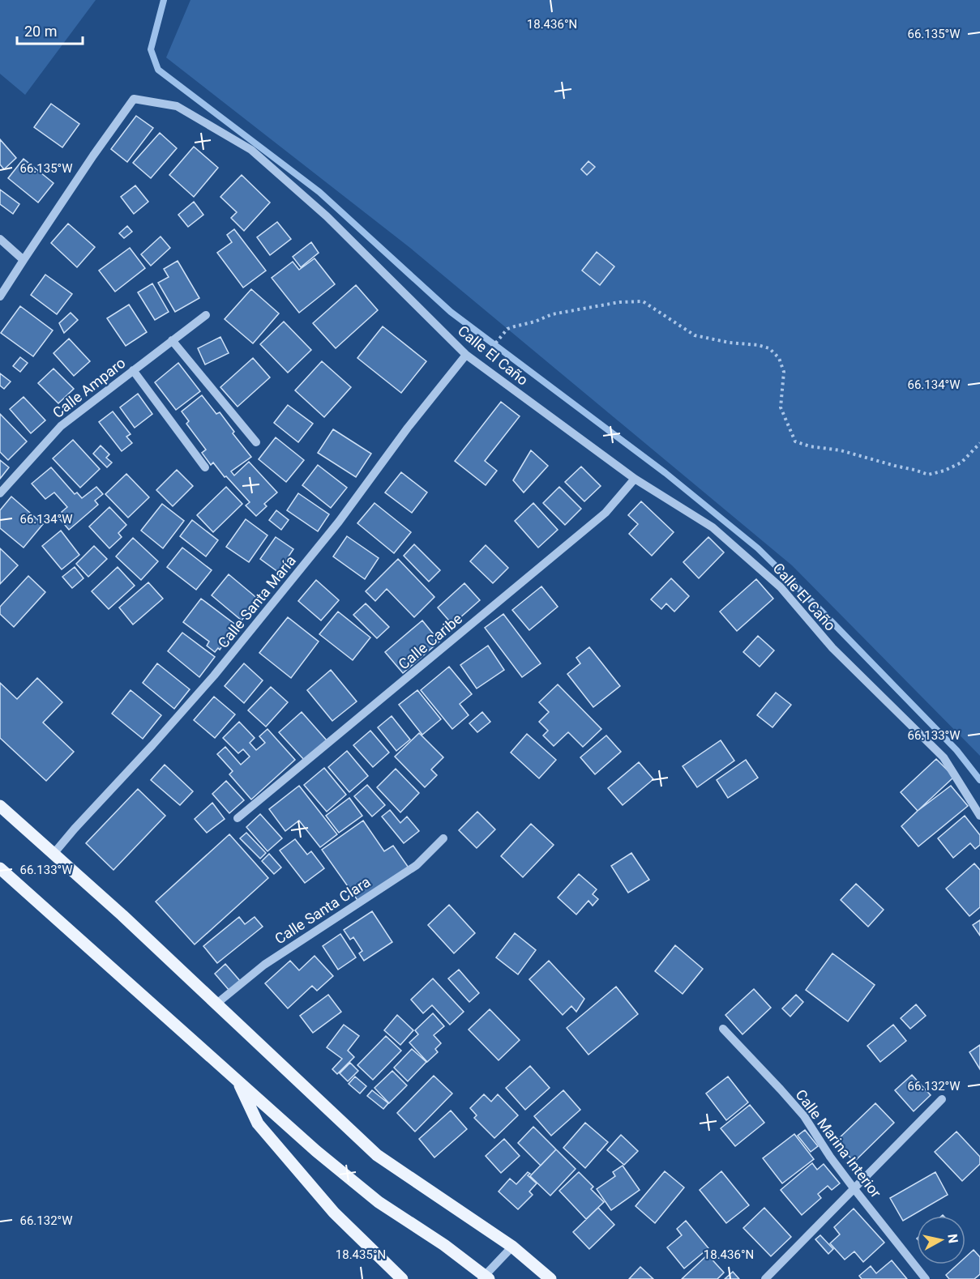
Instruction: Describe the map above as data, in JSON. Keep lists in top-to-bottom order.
{
  "streets": {
    "street": [
      "Calle El Caño",
      "Calle Amparo",
      "Calle Santa María",
      "Calle Caribe",
      "Calle Santa Clara",
      "Calle Marina Interior"
    ]
  },
  "crossings": [
    ["Calle El Caño", "Calle Santa María"],
    ["Calle El Caño", "Calle Caribe"]
  ],
  "scale_bar": "20 m",
  "north": "right",
  "coordinates": [
    "18.436°N",
    "66.135°W",
    "66.134°W",
    "66.133°W",
    "66.132°W",
    "18.435°N"
  ]
}
